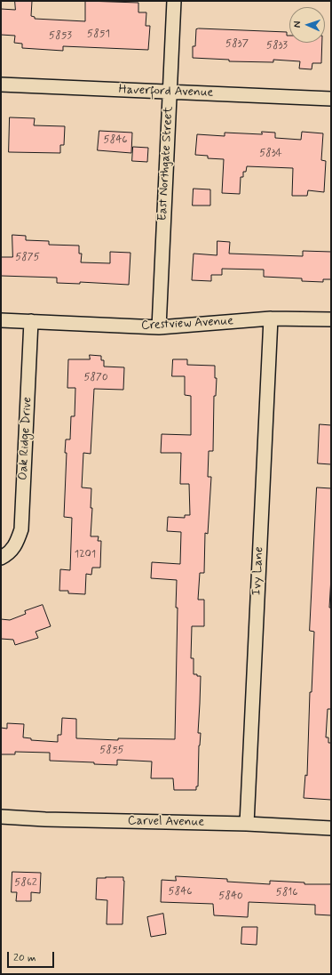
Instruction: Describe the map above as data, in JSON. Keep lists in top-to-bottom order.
{
  "streets": {
    "street": [
      "Haverford Avenue",
      "East Northgate Street",
      "Crestview Avenue",
      "Oak Ridge Drive",
      "Ivy Lane",
      "Carvel Avenue"
    ]
  },
  "crossings": [
    ["Haverford Avenue", "East Northgate Street"],
    ["East Northgate Street", "Crestview Avenue"],
    ["Crestview Avenue", "Oak Ridge Drive"],
    ["Crestview Avenue", "Ivy Lane"],
    ["Ivy Lane", "Carvel Avenue"]
  ],
  "house_numbers": [
    "5851",
    "5853",
    "5837",
    "5833",
    "5846",
    "5834",
    "5875",
    "5870",
    "1201",
    "5855",
    "5862",
    "5846",
    "5816",
    "5840"
  ],
  "scale_bar": "20 m",
  "north": "left"
}
